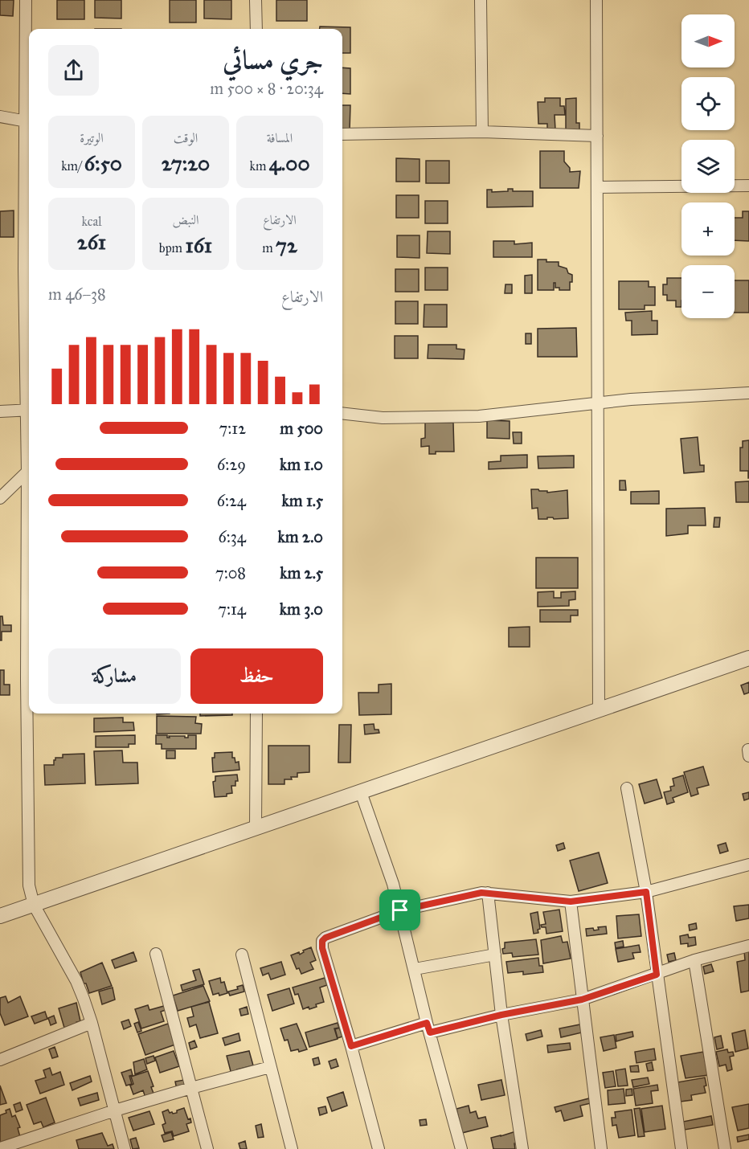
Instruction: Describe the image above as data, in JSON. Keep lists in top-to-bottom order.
{
  "north": "right",
  "page": {
    "map_buttons": ["+", "−"],
    "heading": ["جري مسائي", "20:34 · 8 × 500 m"],
    "stats": [
      ["المسافة", "4.00 km"],
      ["الوقت", "27:20"],
      ["الوتيرة", "6:50 /km"],
      ["الارتفاع", "72 m"],
      ["النبض", "161 bpm"],
      ["kcal", "261"]
    ],
    "chart": ["الارتفاع", "38–46 m"],
    "list": [
      {
        "name": "500 m",
        "note": "7:12"
      },
      {
        "name": "1.0 km",
        "note": "6:29"
      },
      {
        "name": "1.5 km",
        "note": "6:24"
      },
      {
        "name": "2.0 km",
        "note": "6:34"
      },
      {
        "name": "2.5 km",
        "note": "7:08"
      },
      {
        "name": "3.0 km",
        "note": "7:14"
      }
    ],
    "buttons": ["حفظ", "مشاركة"]
  }
}
